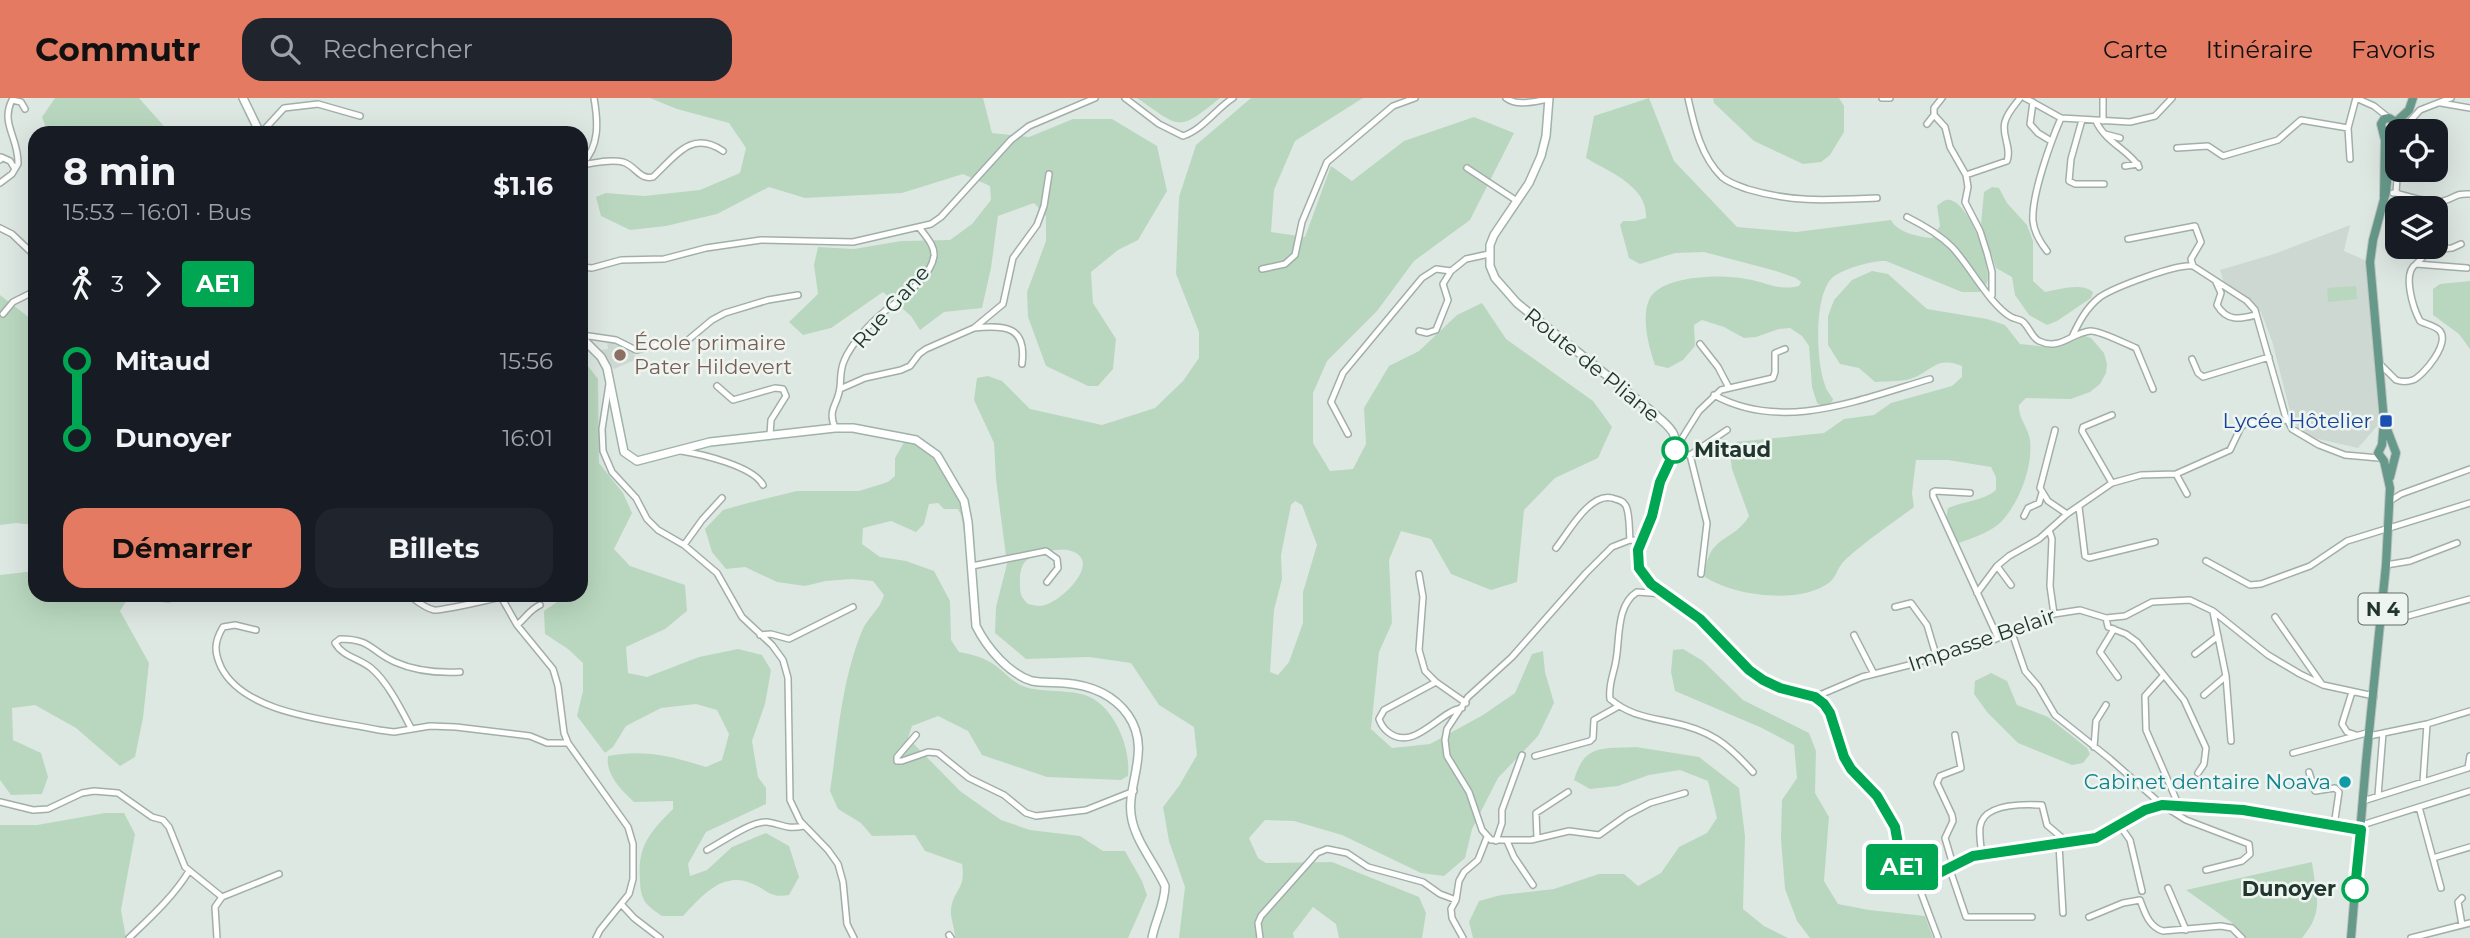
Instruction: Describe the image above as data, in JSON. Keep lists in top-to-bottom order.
{
  "streets": {
    "main road": ["N 4"],
    "street": ["Rue Gane", "Route de Pliane", "Impasse Belair"]
  },
  "crossings": [
    ["N 4", "Impasse Belair"]
  ],
  "places": {
    "other": [
      "École primaire Pater Hildevert",
      "Mitaud",
      "Cabinet dentaire Noava",
      "Dunoyer"
    ],
    "transit": ["Lycée Hôtelier"]
  },
  "lines": ["bus line AE1"],
  "page": {
    "header": "Commutr",
    "search": "Rechercher",
    "nav": ["Carte", "Itinéraire", "Favoris"],
    "on_map": "AE1",
    "heading": ["8 min", "15:53 – 16:01 · Bus", "$1.16"],
    "legs": ["3", "AE1"],
    "list": [
      {
        "name": "Mitaud",
        "value": "15:56"
      },
      {
        "name": "Dunoyer",
        "value": "16:01"
      }
    ],
    "buttons": ["Démarrer", "Billets"]
  }
}
